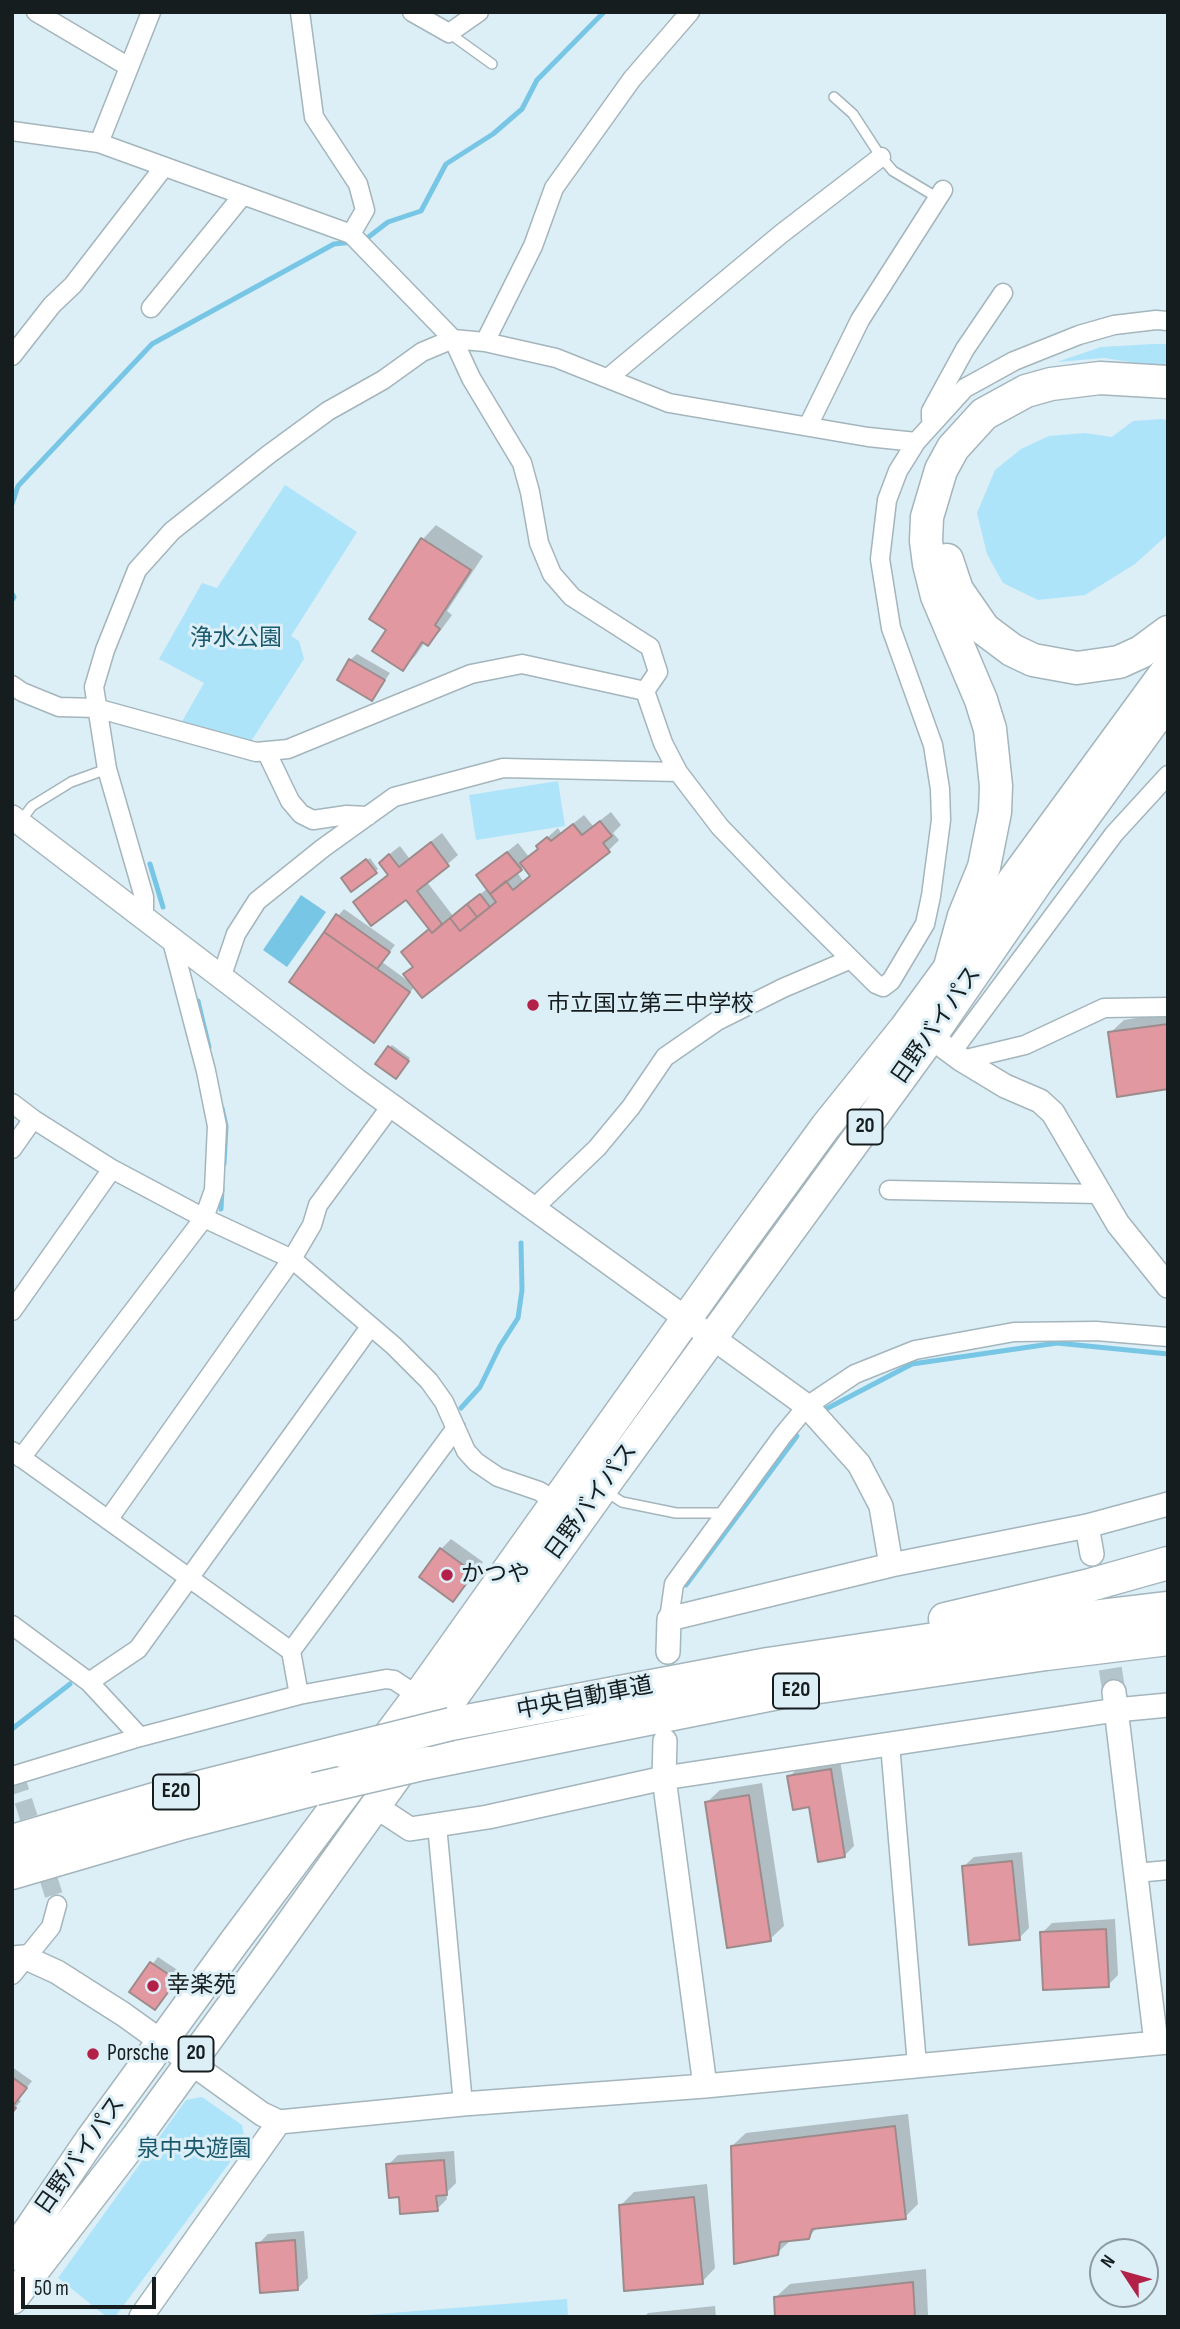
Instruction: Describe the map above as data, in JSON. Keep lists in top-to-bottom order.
{
  "streets": {
    "highway": [
      "日野バイパス",
      "20",
      "E20",
      "中央自動車道"
    ]
  },
  "parks": ["浄水公園", "泉中央遊園"],
  "places": [
    "市立国立第三中学校",
    "かつや",
    "幸楽苑",
    "Porsche"
  ],
  "scale_bar": "50 m",
  "north": "top left"
}
